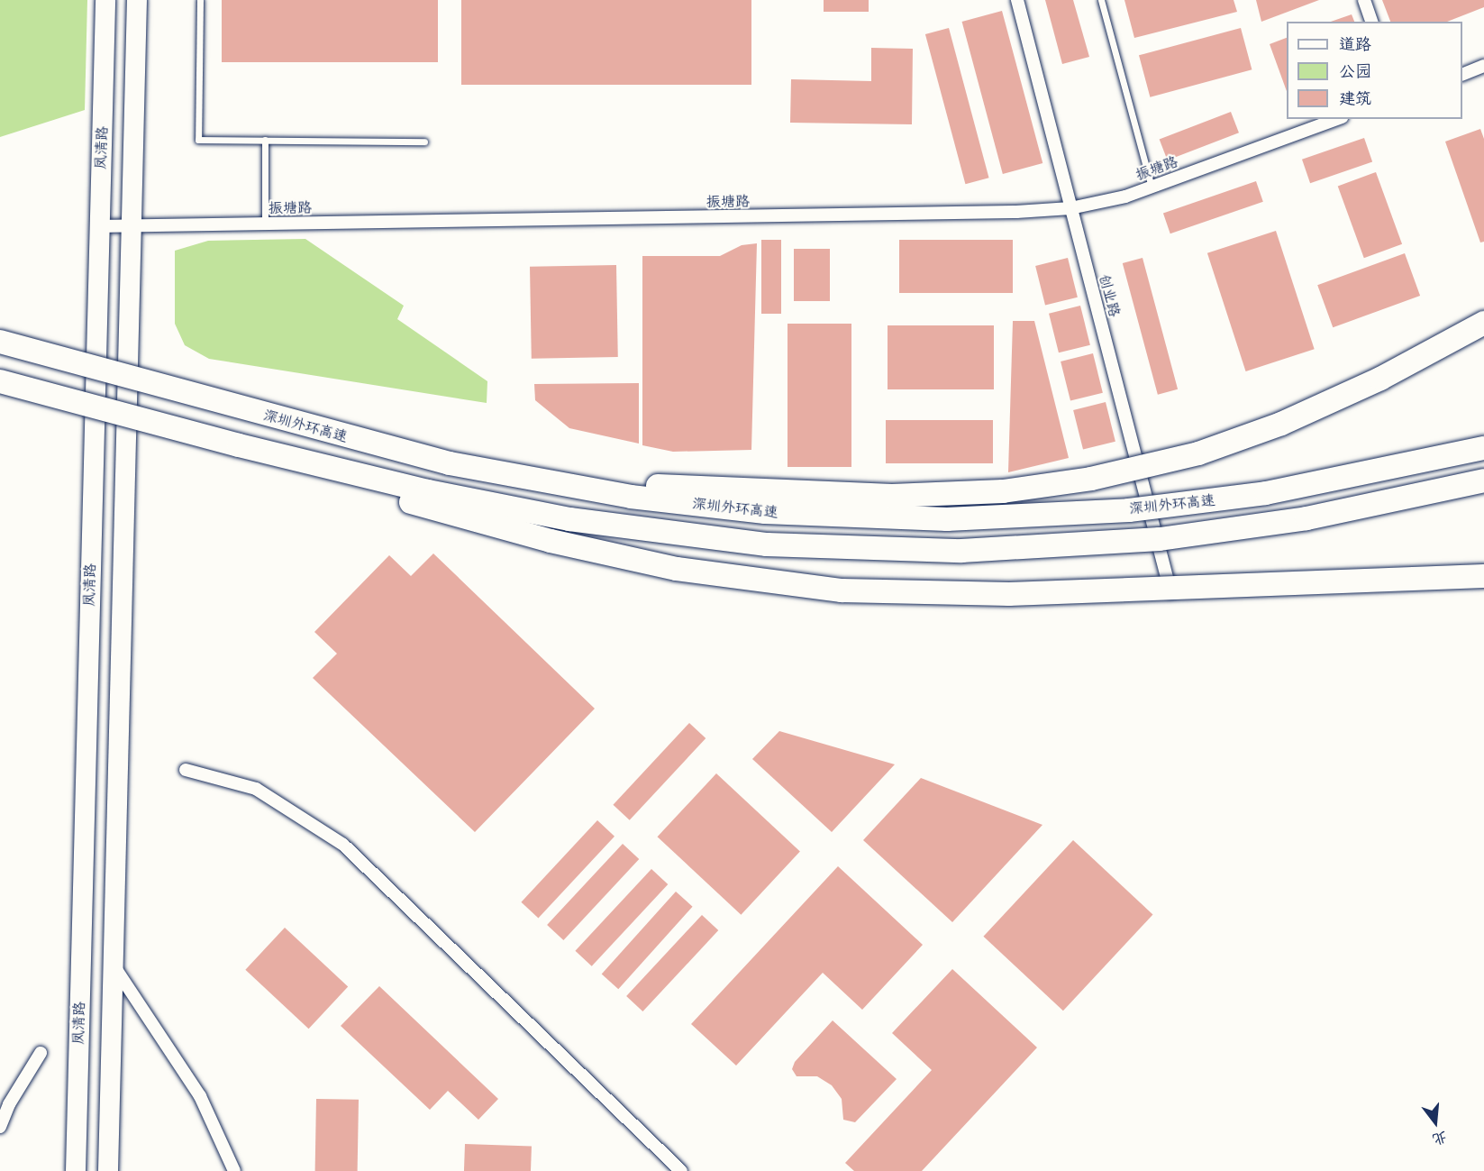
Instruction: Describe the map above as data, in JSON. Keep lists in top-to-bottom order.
{
  "streets": {
    "highway": ["凤清路", "深圳外环高速"],
    "street": ["振塘路", "创业路"]
  },
  "crossings": [
    ["凤清路", "振塘路"],
    ["振塘路", "创业路"]
  ],
  "legend": ["道路", "公园", "建筑"],
  "north": "bottom"
}
